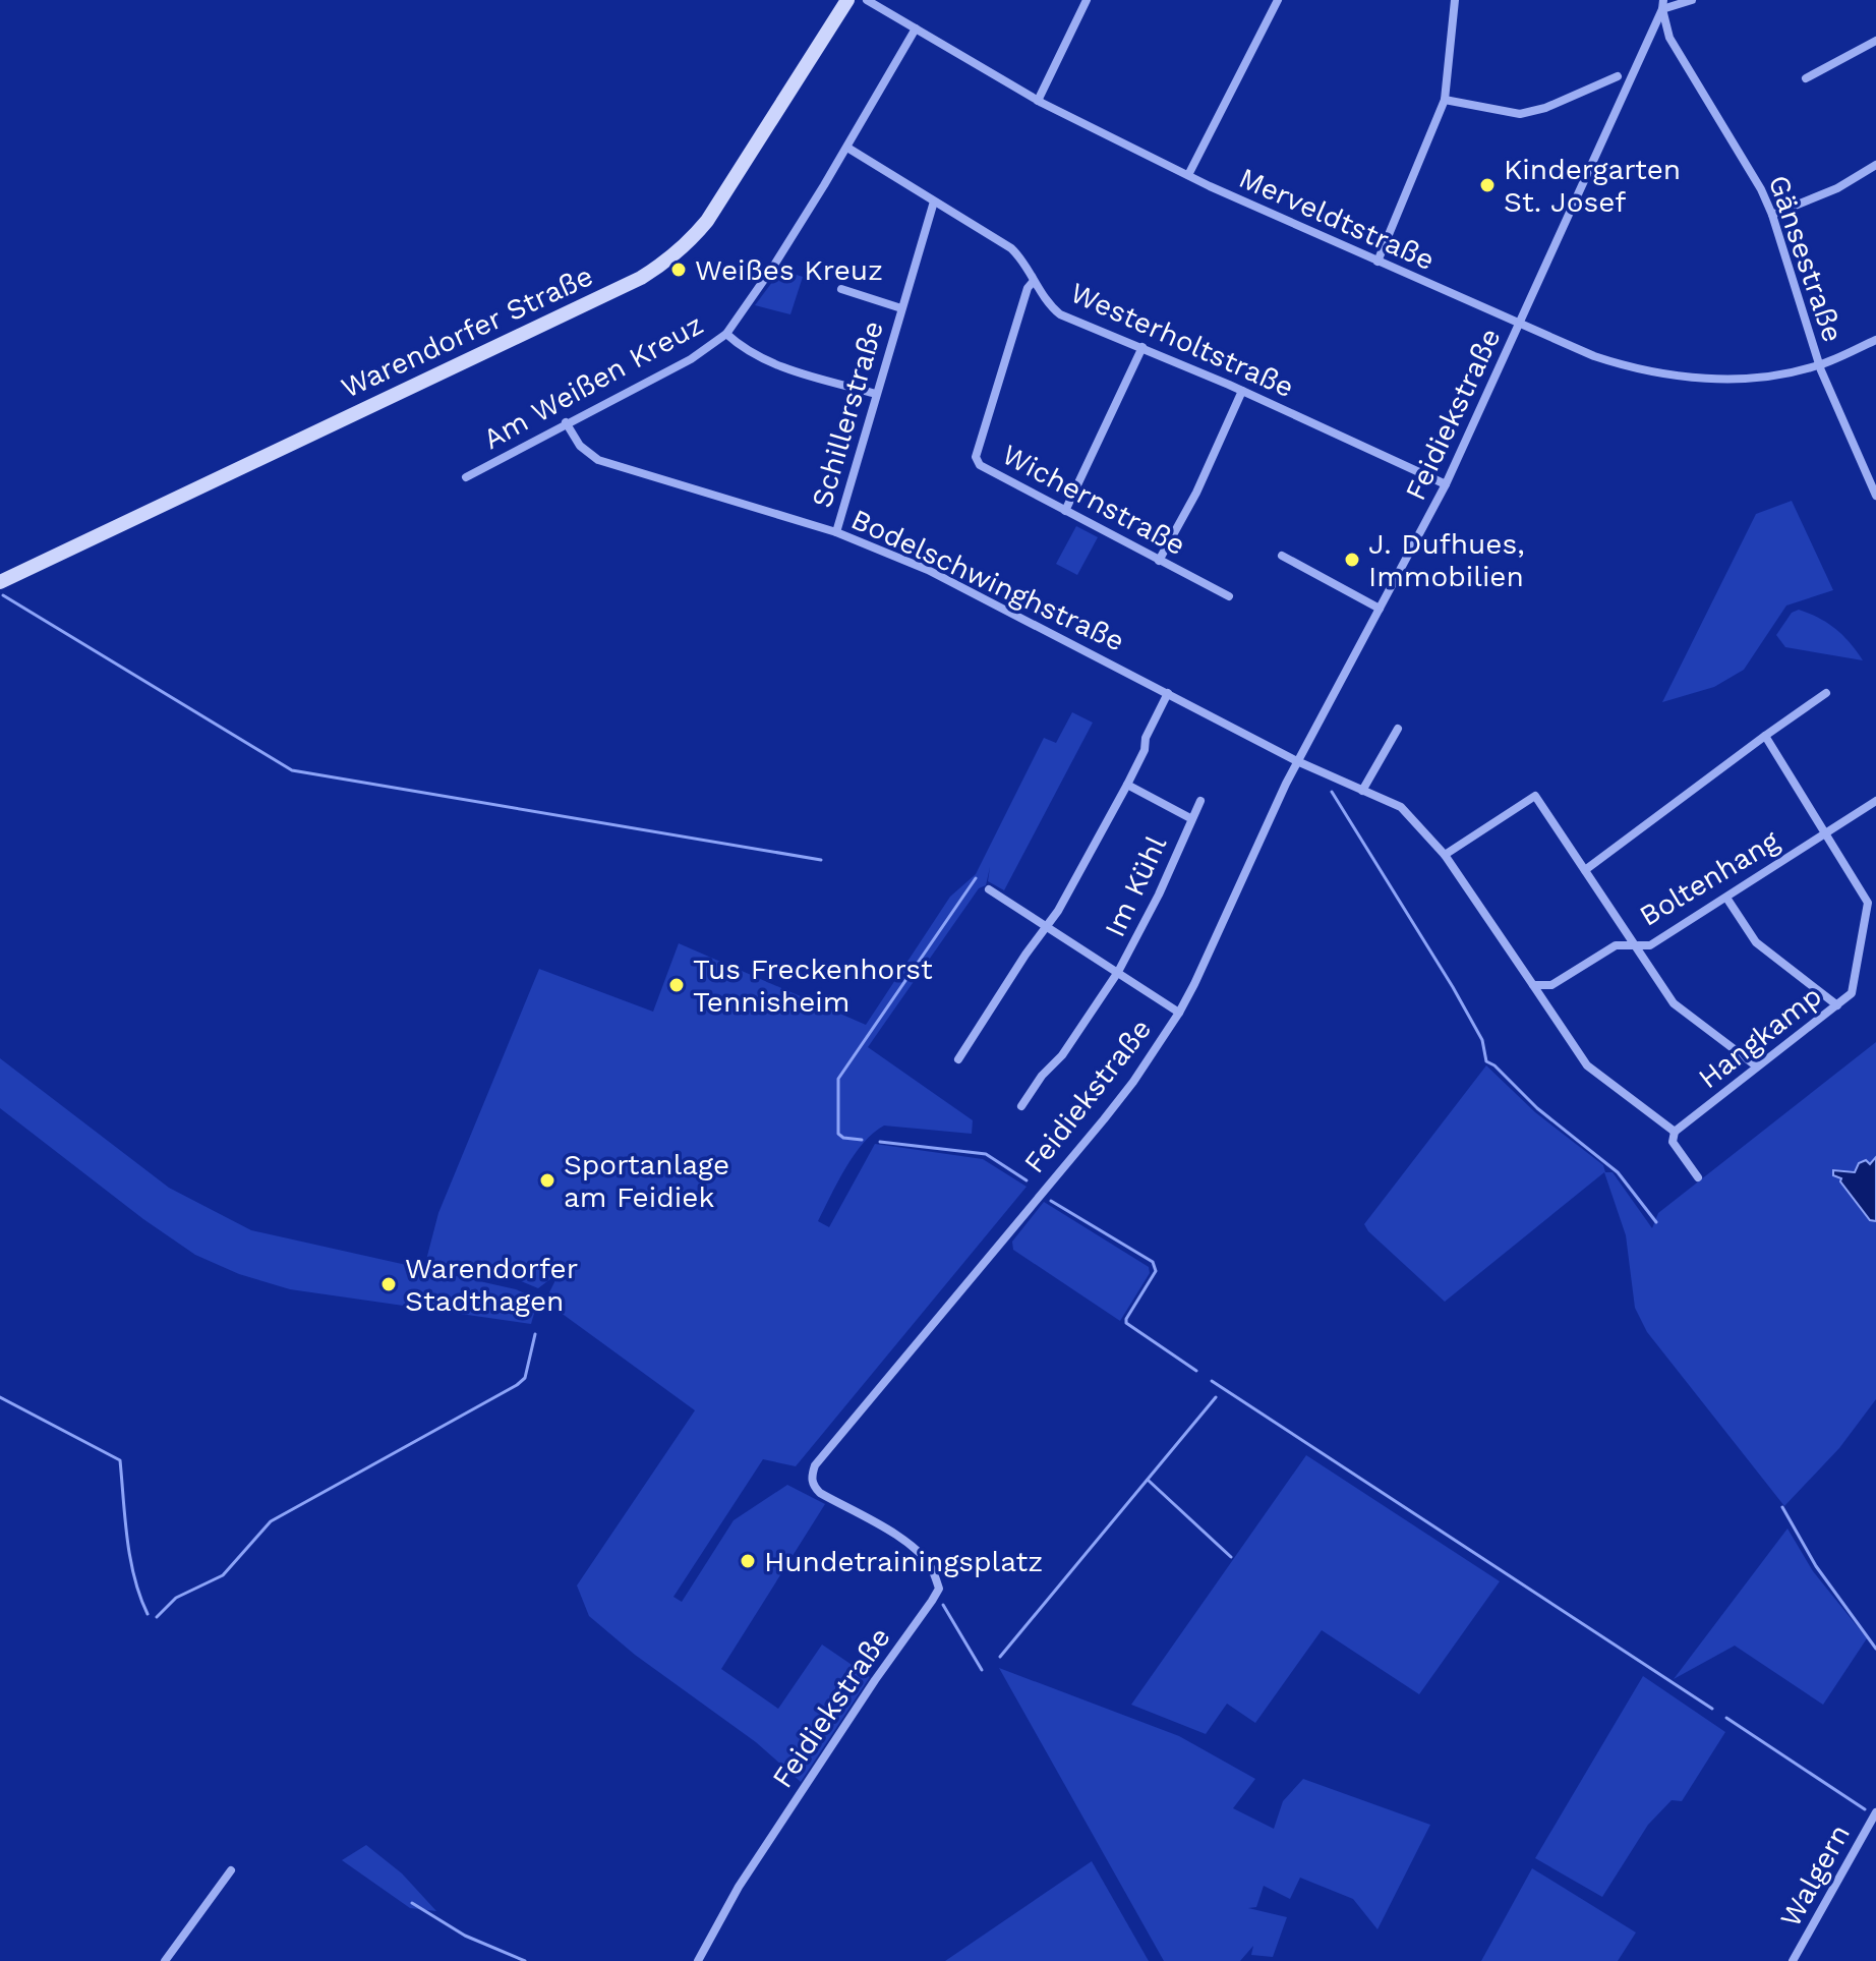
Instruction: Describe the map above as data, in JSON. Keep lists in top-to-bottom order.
{
  "streets": {
    "main road": ["Warendorfer Straße"],
    "street": [
      "Merveldtstraße",
      "Gänsestraße",
      "Westerholtstraße",
      "Am Weißen Kreuz",
      "Schillerstraße",
      "Feidiekstraße",
      "Wichernstraße",
      "Bodelschwinghstraße",
      "Boltenhang",
      "Im Kühl",
      "Hangkamp",
      "Walgern"
    ]
  },
  "crossings": [
    ["Merveldtstraße", "Gänsestraße"],
    ["Merveldtstraße", "Am Weißen Kreuz"],
    ["Merveldtstraße", "Feidiekstraße"],
    ["Gänsestraße", "Feidiekstraße"],
    ["Westerholtstraße", "Am Weißen Kreuz"],
    ["Westerholtstraße", "Schillerstraße"],
    ["Westerholtstraße", "Feidiekstraße"],
    ["Westerholtstraße", "Wichernstraße"],
    ["Am Weißen Kreuz", "Bodelschwinghstraße"],
    ["Schillerstraße", "Bodelschwinghstraße"],
    ["Feidiekstraße", "Bodelschwinghstraße"],
    ["Feidiekstraße", "Im Kühl"],
    ["Bodelschwinghstraße", "Im Kühl"],
    ["Boltenhang", "Hangkamp"]
  ],
  "places": [
    "Kindergarten St. Josef",
    "Weißes Kreuz",
    "J. Dufhues, Immobilien",
    "Tus Freckenhorst Tennisheim",
    "Sportanlage am Feidiek",
    "Warendorfer Stadthagen",
    "Hundetrainingsplatz"
  ]
}
